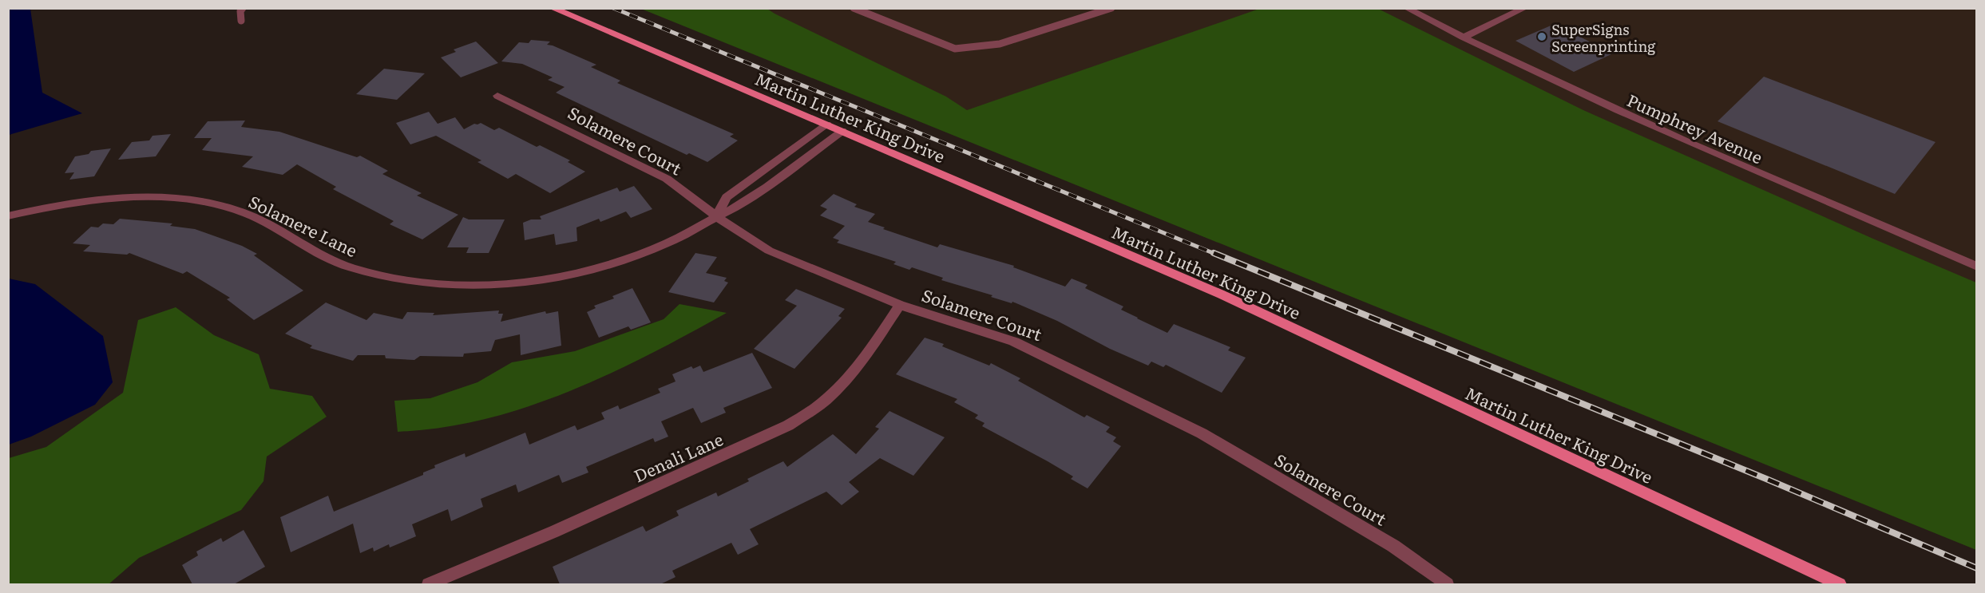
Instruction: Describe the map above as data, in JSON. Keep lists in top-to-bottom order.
{
  "streets": {
    "main road": ["Martin Luther King Drive"],
    "street": [
      "Pumphrey Avenue",
      "Solamere Court",
      "Solamere Lane",
      "Denali Lane"
    ]
  },
  "crossings": [
    ["Martin Luther King Drive", "Solamere Lane"],
    ["Solamere Court", "Solamere Lane"],
    ["Solamere Court", "Denali Lane"]
  ],
  "places": ["SuperSigns Screenprinting"]
}
